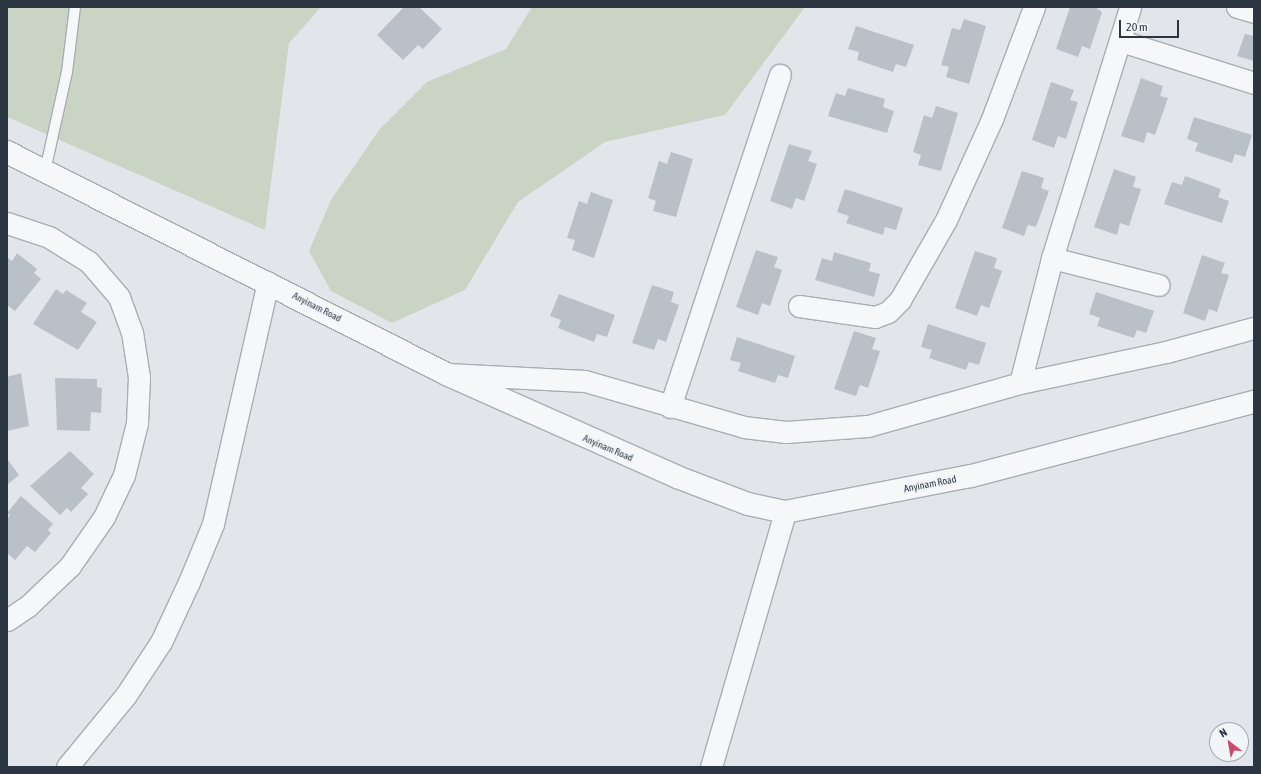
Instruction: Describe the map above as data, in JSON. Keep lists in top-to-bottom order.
{
  "streets": {
    "street": ["Anyinam Road"]
  },
  "scale_bar": "20 m",
  "north": "top left"
}
